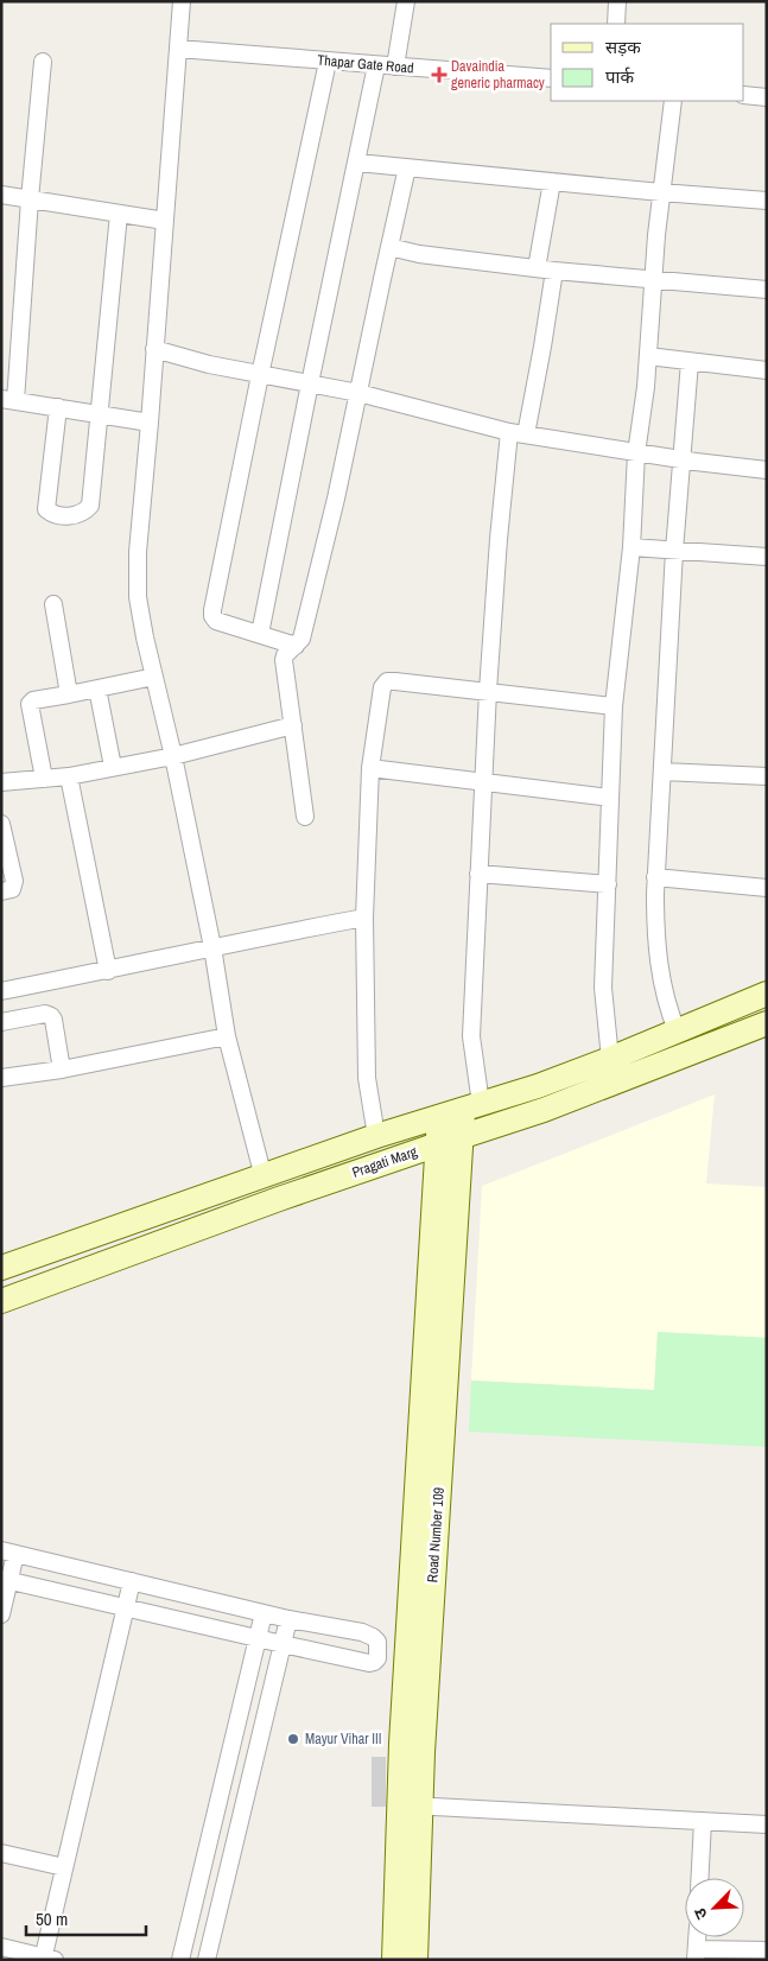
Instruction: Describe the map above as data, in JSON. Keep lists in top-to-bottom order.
{
  "streets": {
    "street": ["Thapar Gate Road", "Pragati Marg", "Road Number 109"]
  },
  "crossings": [
    ["Pragati Marg", "Road Number 109"]
  ],
  "places": {
    "health": ["Davaindia generic pharmacy"],
    "other": ["Mayur Vihar III"]
  },
  "legend": ["सड़क", "पार्क"],
  "scale_bar": "50 m",
  "north": "bottom left"
}
